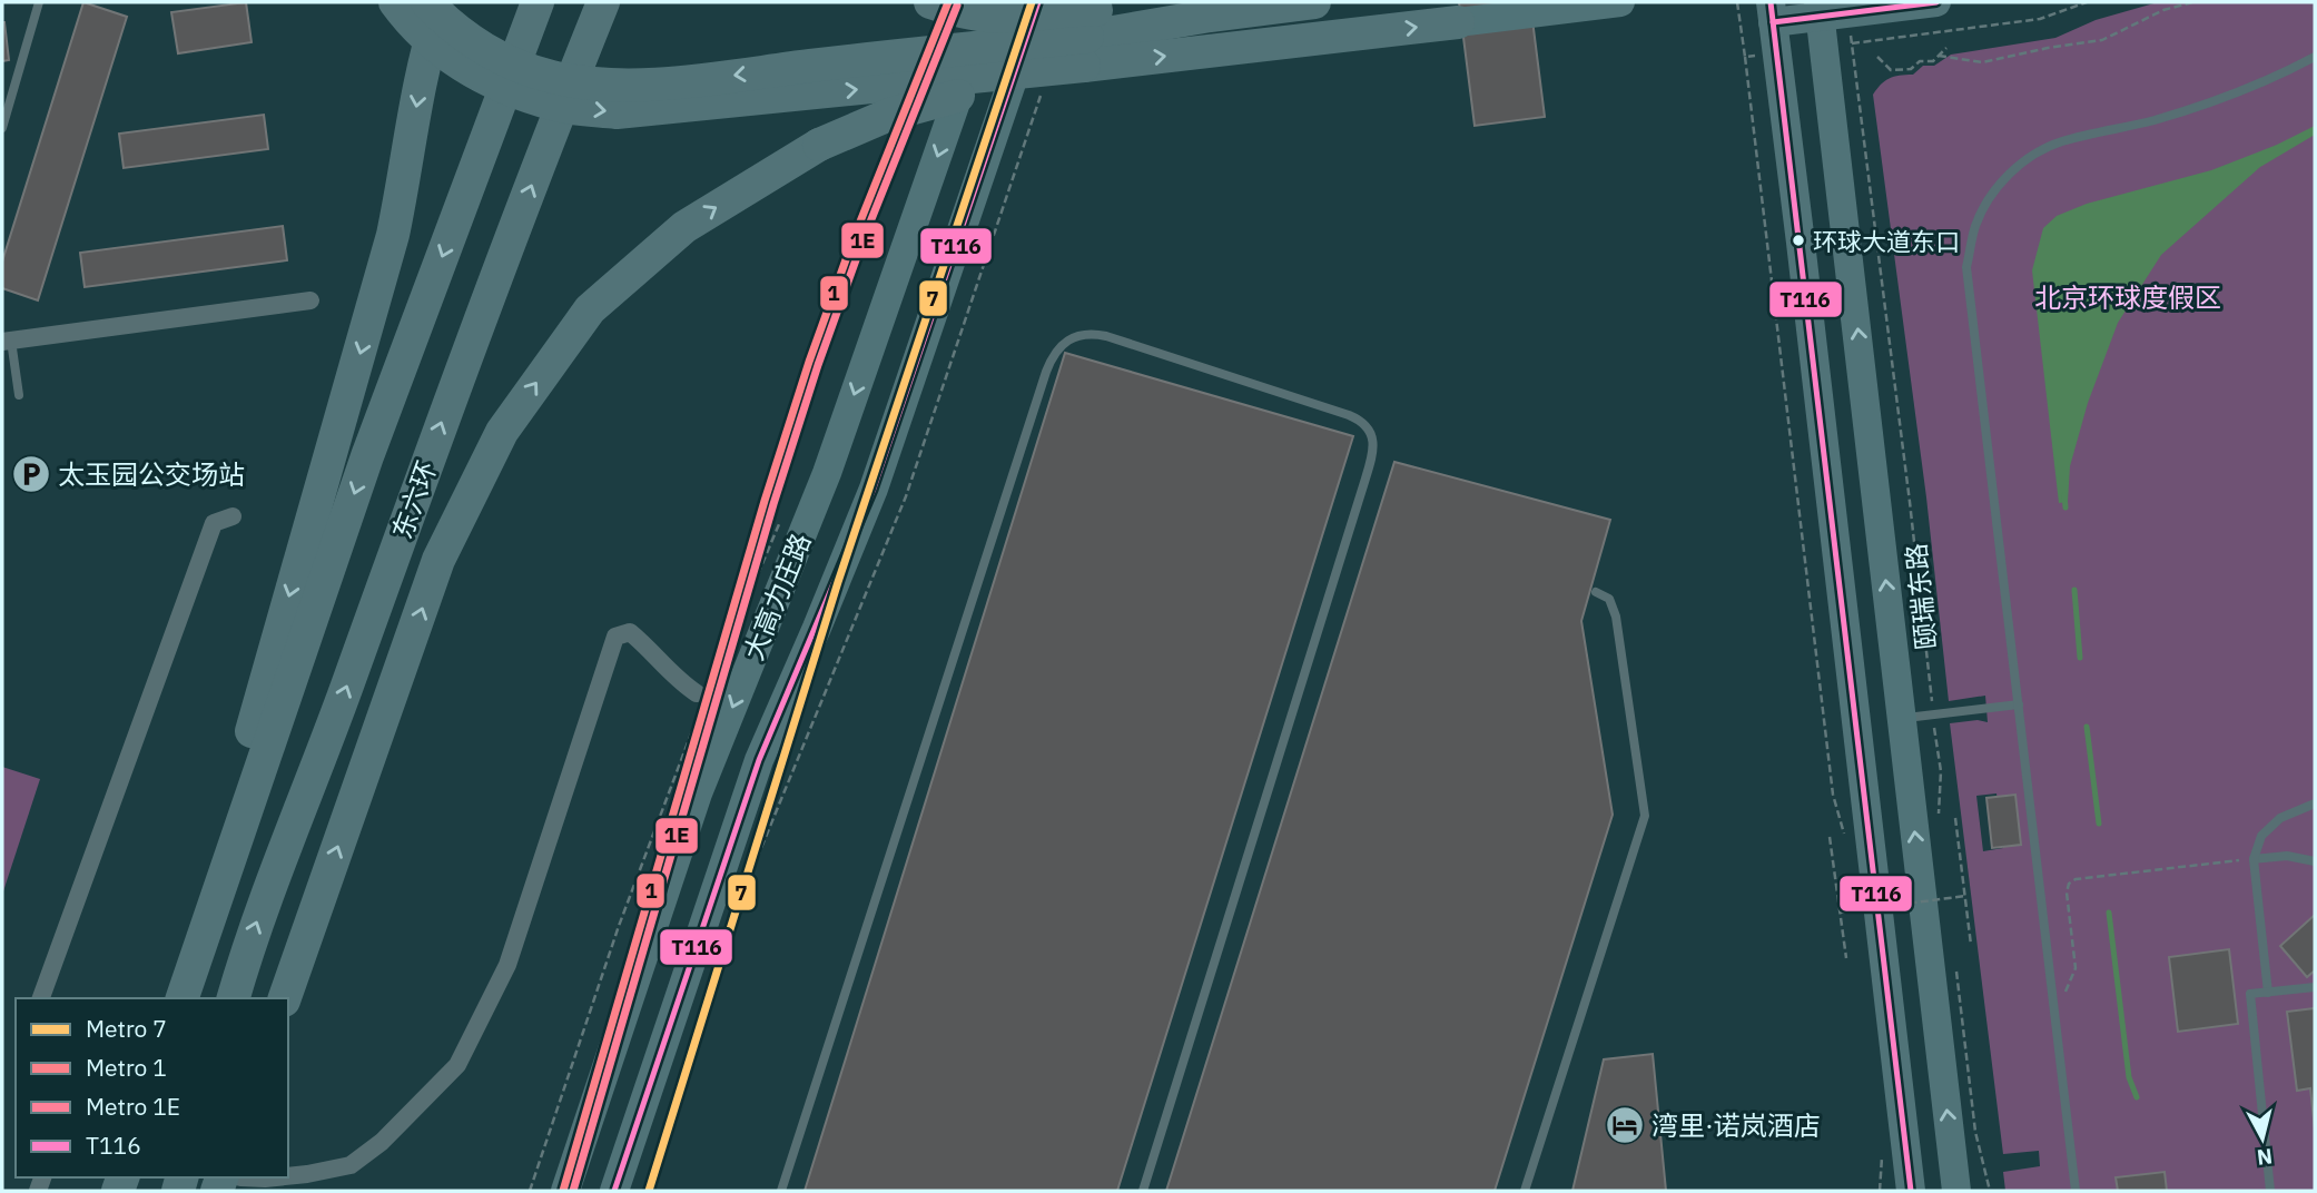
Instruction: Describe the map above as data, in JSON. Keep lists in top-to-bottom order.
{
  "streets": {
    "highway": ["东六环"],
    "main road": ["大高力庄路", "颐瑞东路"]
  },
  "parks": ["北京环球度假区"],
  "places": {
    "other": ["环球大道东口"],
    "parking": ["太玉园公交场站"],
    "hotel": ["湾里·诺岚酒店"]
  },
  "lines": [
    "metro line 7",
    "metro line 1",
    "transit line T116",
    "metro line 1E"
  ],
  "legend": [
    "Metro 7",
    "Metro 1",
    "Metro 1E",
    "T116"
  ],
  "north": "bottom"
}
